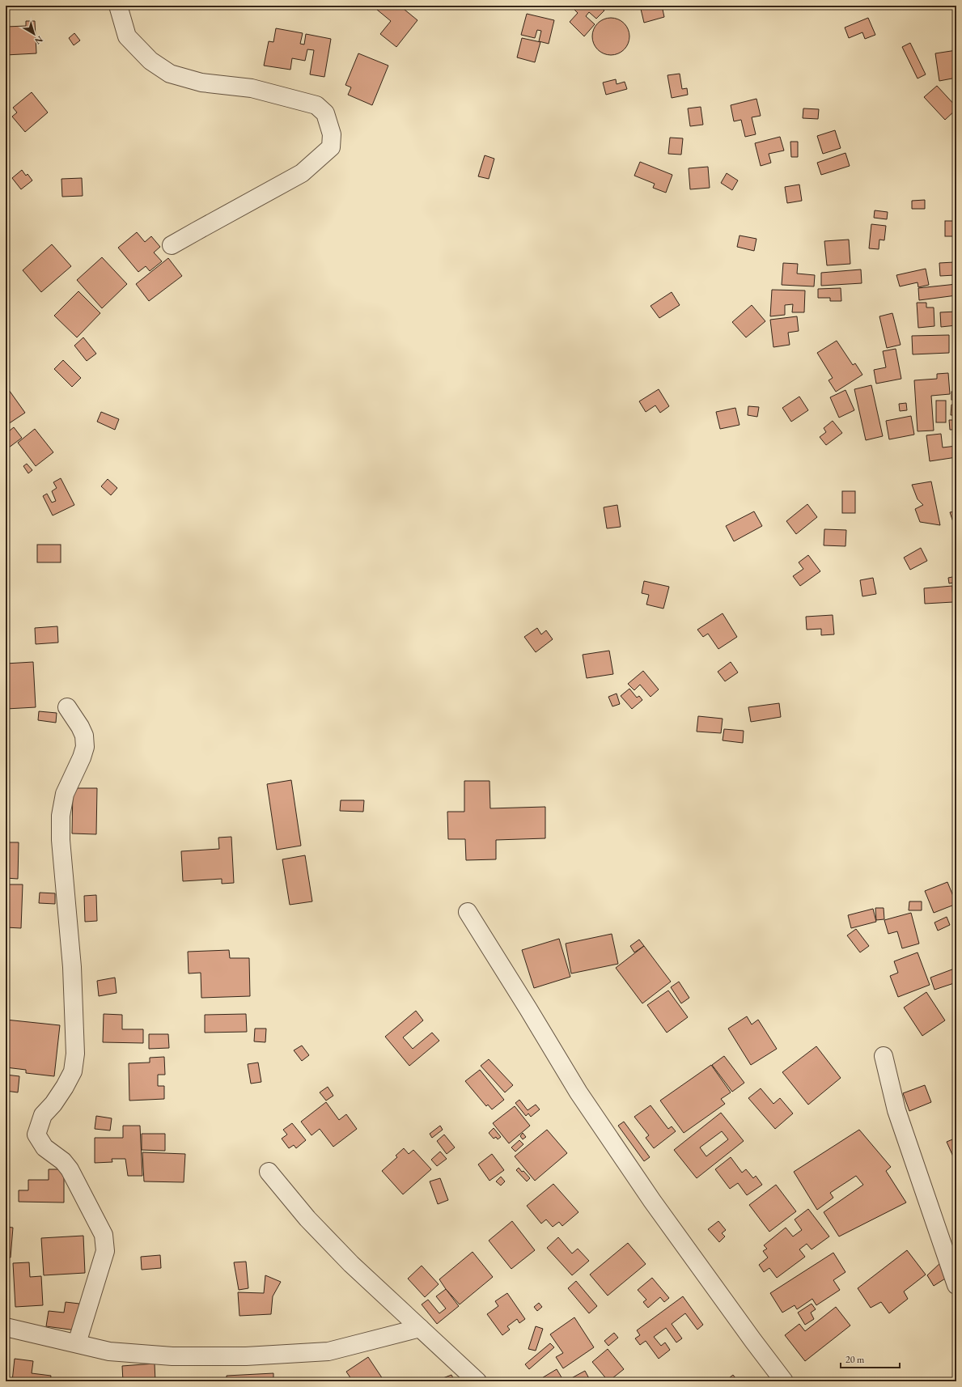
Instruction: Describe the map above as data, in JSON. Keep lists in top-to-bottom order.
{
  "scale_bar": "20 m",
  "north": "bottom right"
}
